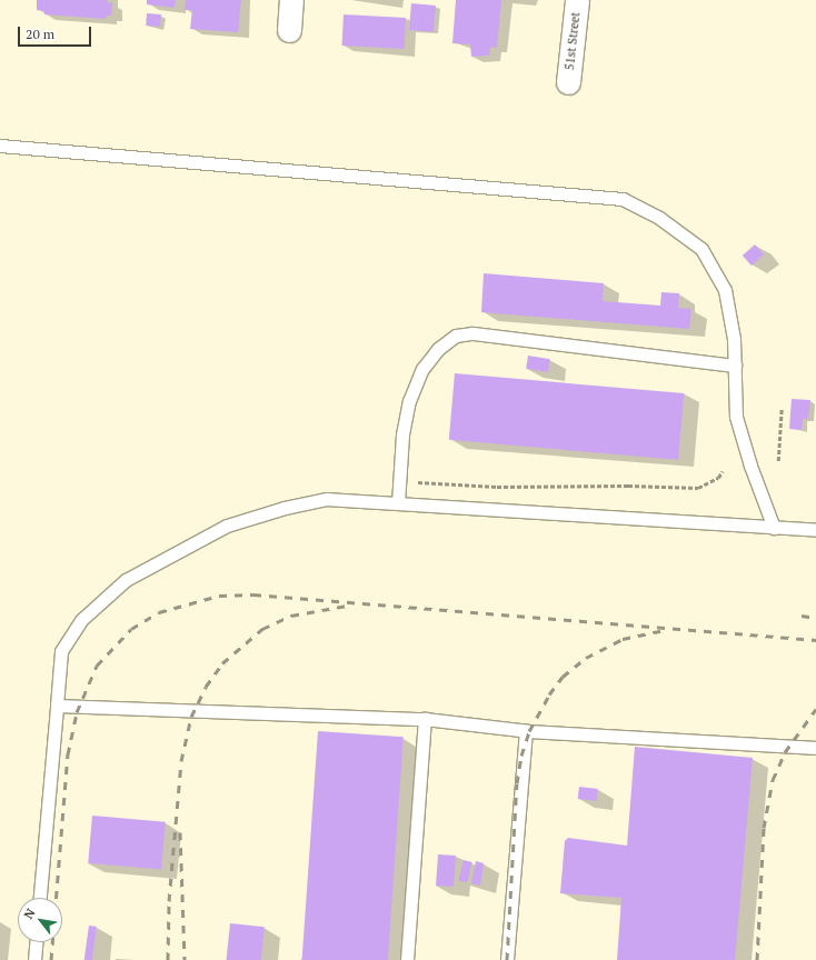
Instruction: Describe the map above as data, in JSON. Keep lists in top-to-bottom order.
{
  "streets": {
    "street": ["51st Street"]
  },
  "scale_bar": "20 m",
  "north": "top left"
}
